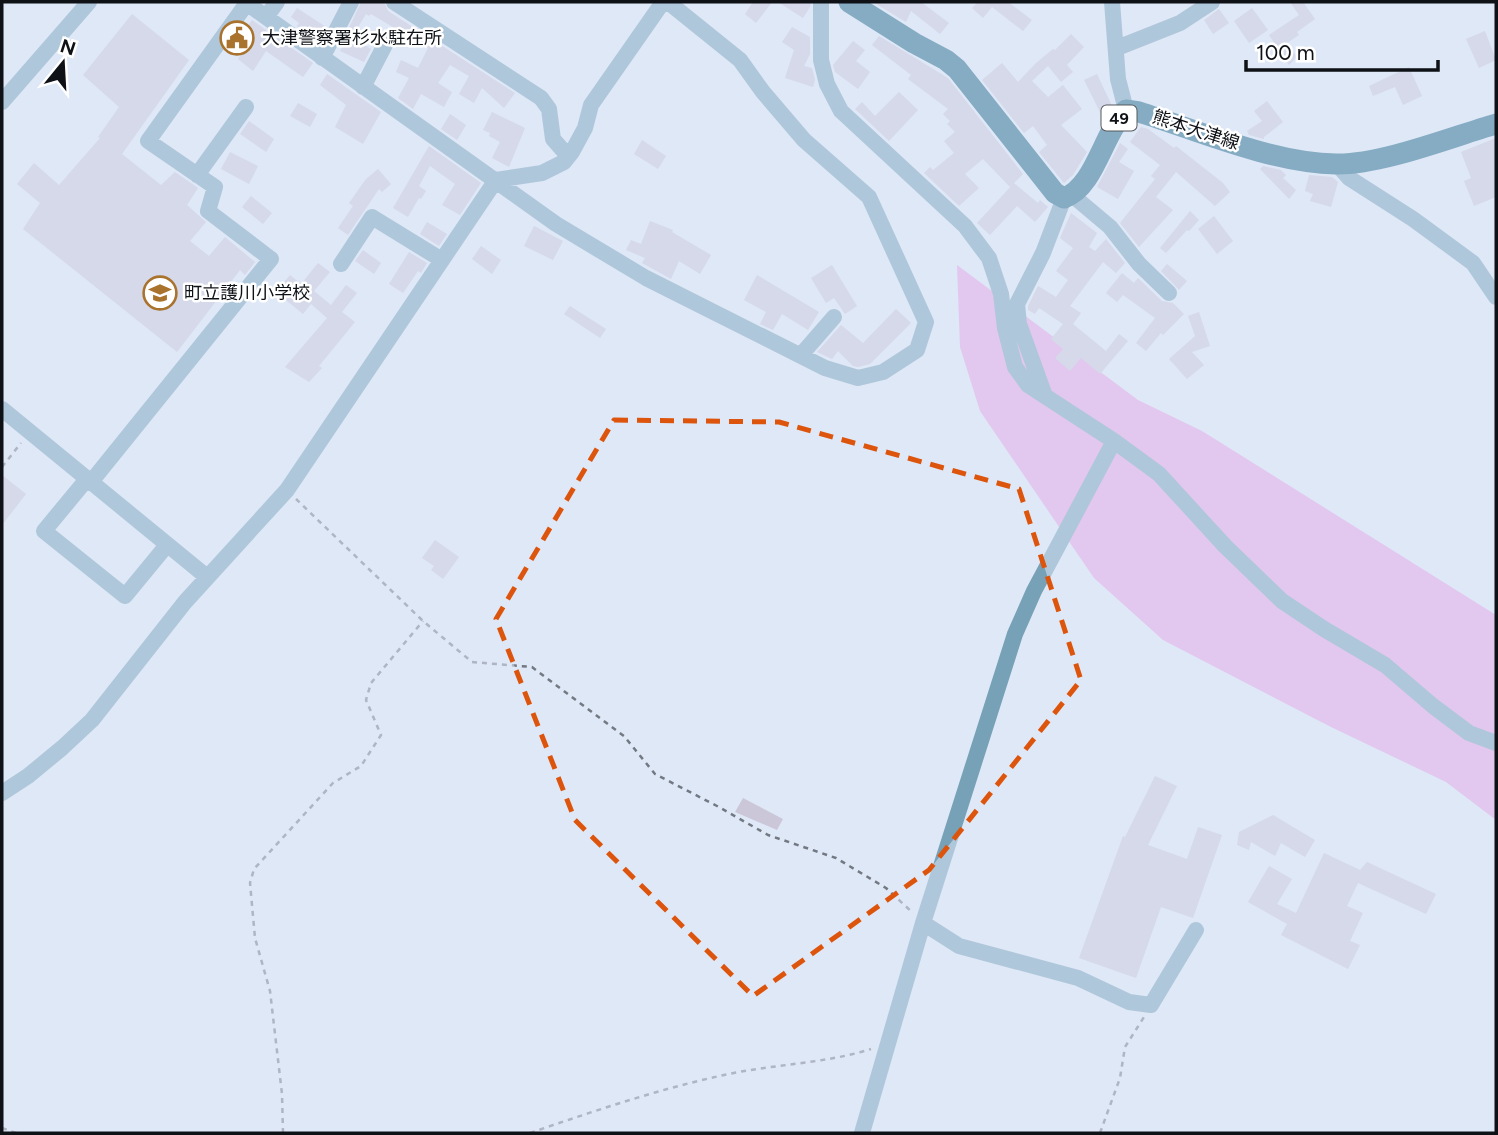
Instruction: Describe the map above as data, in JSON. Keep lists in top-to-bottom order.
{
  "streets": {
    "main road": ["49", "熊本大津線"]
  },
  "crossings": [
    ["49", "熊本大津線"]
  ],
  "places": {
    "public building": ["大津警察署杉水駐在所"],
    "school or university": ["町立護川小学校"]
  },
  "scale_bar": "100 m",
  "north": "top"
}
